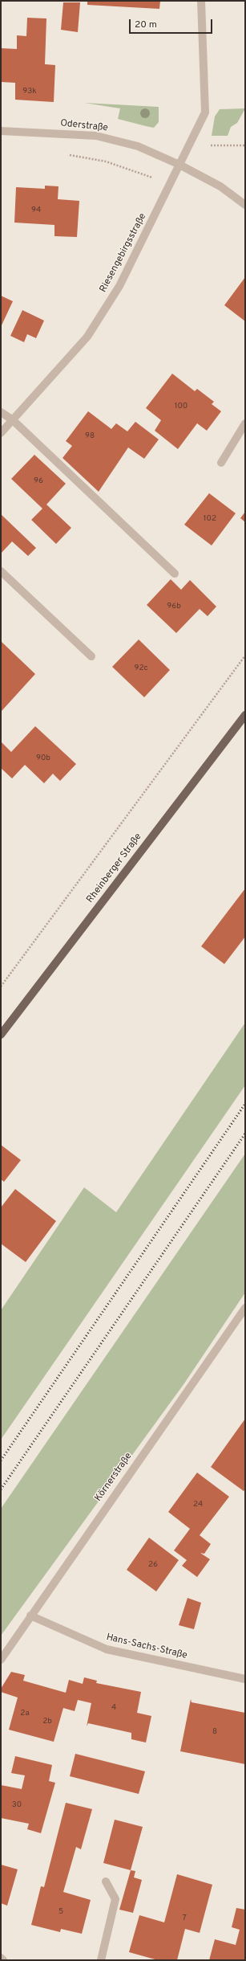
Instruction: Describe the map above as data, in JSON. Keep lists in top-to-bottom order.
{
  "streets": {
    "main road": ["Rheinberger Straße"],
    "street": [
      "Oderstraße",
      "Riesengebirgsstraße",
      "Körnerstraße",
      "Hans-Sachs-Straße"
    ]
  },
  "crossings": [
    ["Oderstraße", "Riesengebirgsstraße"],
    ["Körnerstraße", "Hans-Sachs-Straße"]
  ],
  "house_numbers": [
    "93k",
    "94",
    "100",
    "98",
    "96",
    "102",
    "96b",
    "92c",
    "90b",
    "24",
    "26",
    "4",
    "2a",
    "2b",
    "8",
    "30",
    "5",
    "7"
  ],
  "scale_bar": "20 m"
}
